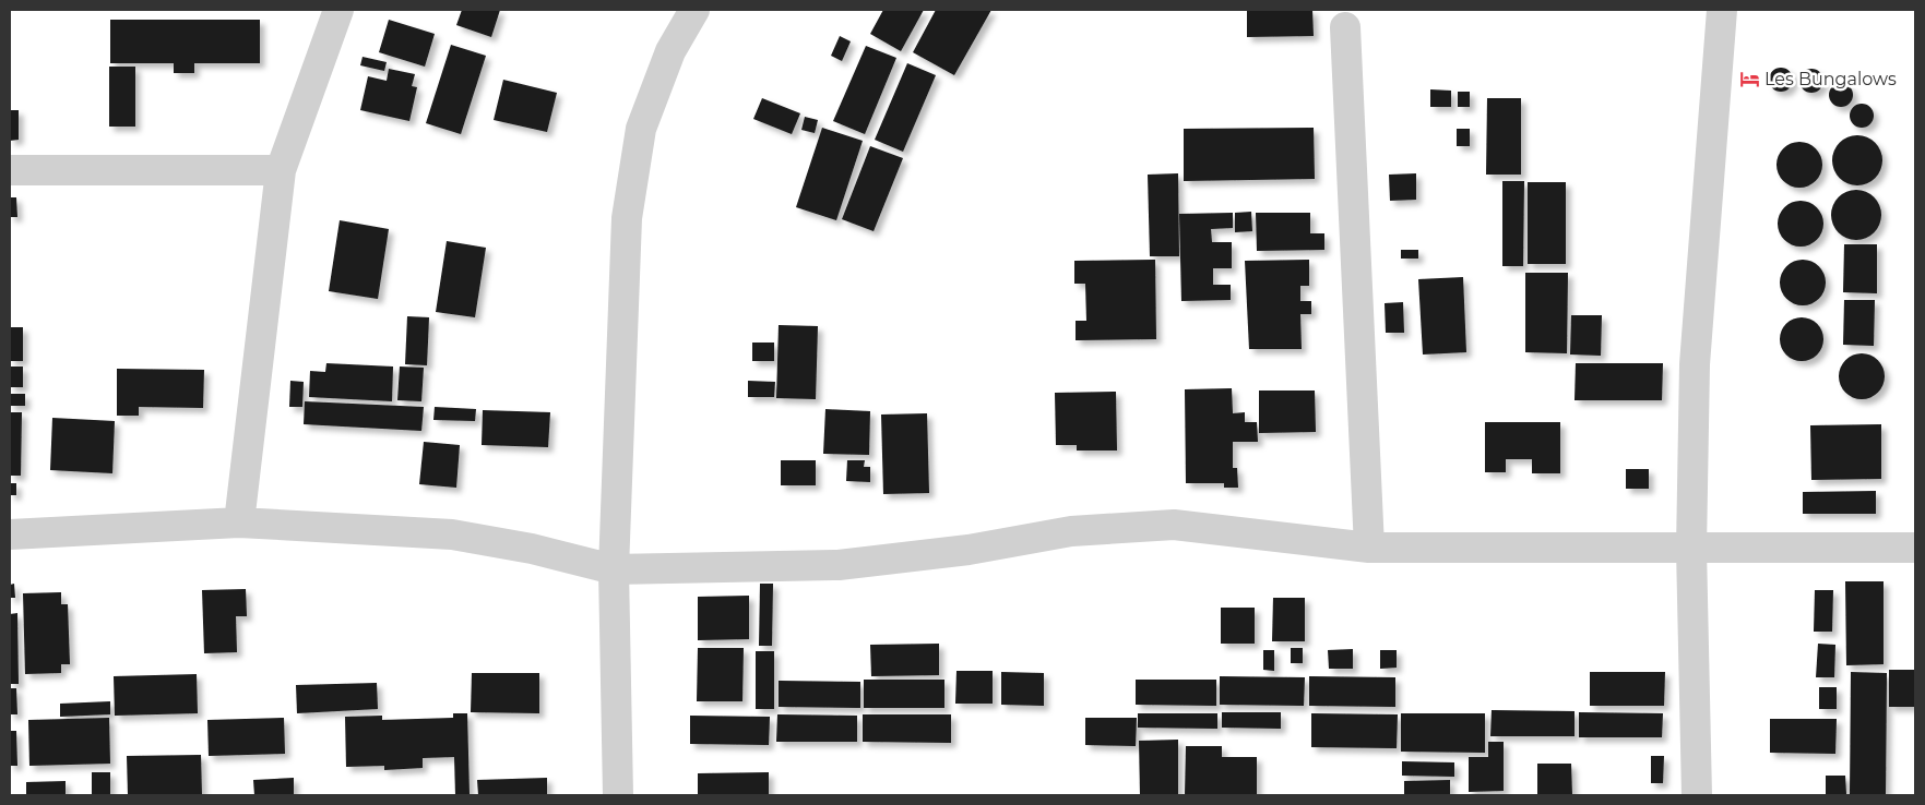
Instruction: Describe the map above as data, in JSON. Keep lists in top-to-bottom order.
{
  "places": {
    "hotel": ["Les Bungalows"]
  }
}
